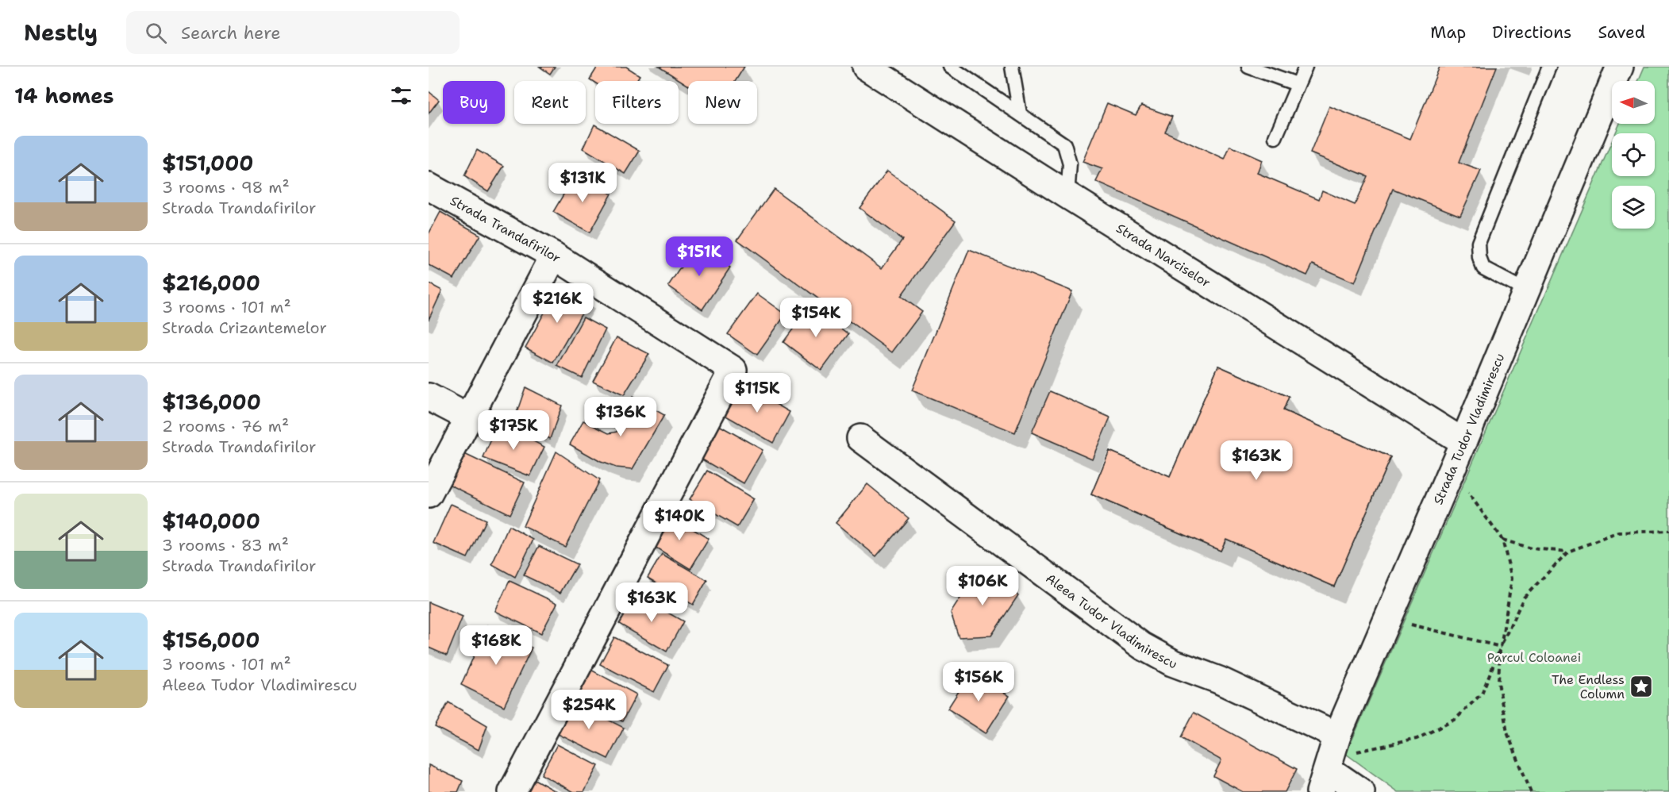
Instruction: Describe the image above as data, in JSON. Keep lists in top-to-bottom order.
{
  "streets": {
    "street": [
      "Strada Trandafirilor",
      "Strada Narciselor",
      "Strada Tudor Vladimirescu",
      "Aleea Tudor Vladimirescu"
    ]
  },
  "crossings": [
    ["Strada Narciselor", "Strada Tudor Vladimirescu"],
    ["Strada Tudor Vladimirescu", "Aleea Tudor Vladimirescu"]
  ],
  "parks": ["Parcul Coloanei"],
  "places": {
    "place": ["The Endless Column"]
  },
  "north": "left",
  "page": {
    "header": "Nestly",
    "search": "Search here",
    "nav": ["Map", "Directions", "Saved"],
    "heading": "14 homes",
    "chip": [
      "Buy",
      "Rent",
      "Filters",
      "New"
    ],
    "list": [
      {
        "name": "$151,000",
        "note": "3 rooms · 98 m² · Strada Trandafirilor"
      },
      {
        "name": "$216,000",
        "note": "3 rooms · 101 m² · Strada Crizantemelor"
      },
      {
        "name": "$136,000",
        "note": "2 rooms · 76 m² · Strada Trandafirilor"
      },
      {
        "name": "$140,000",
        "note": "3 rooms · 83 m² · Strada Trandafirilor"
      },
      {
        "name": "$156,000",
        "note": "3 rooms · 101 m² · Aleea Tudor Vladimirescu"
      }
    ],
    "price": [
      "$131K",
      "$151K",
      "$216K",
      "$154K",
      "$115K",
      "$136K",
      "$175K",
      "$163K",
      "$140K",
      "$106K",
      "$163K",
      "$168K",
      "$156K",
      "$254K"
    ]
  }
}
